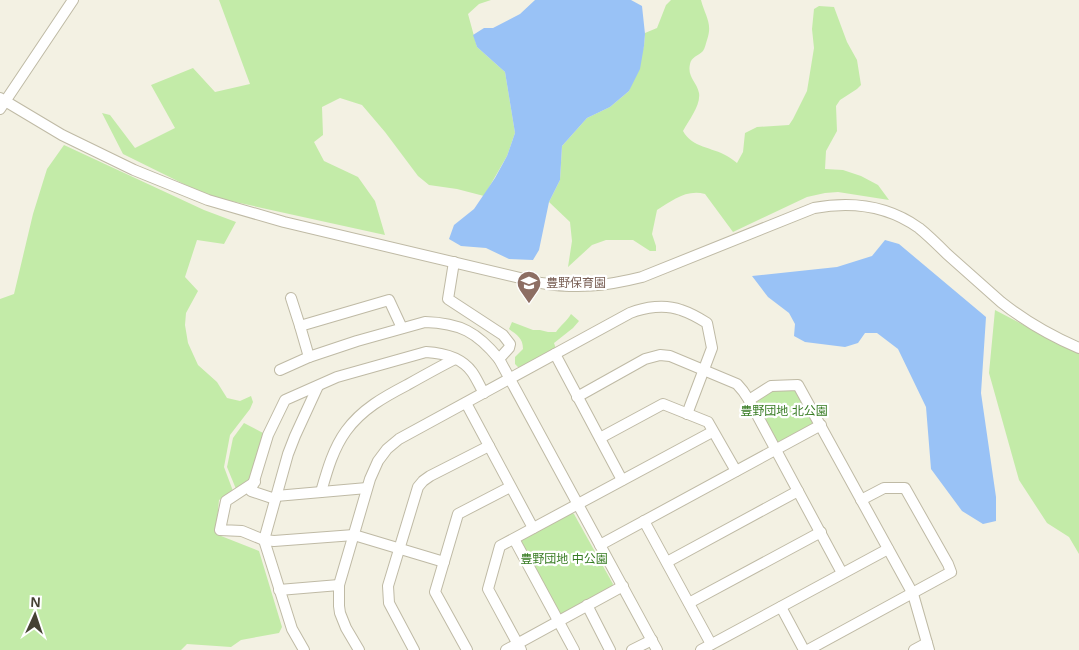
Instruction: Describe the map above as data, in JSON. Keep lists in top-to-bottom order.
{
  "parks": ["豊野団地 北公園", "豊野団地 中公園"],
  "places": {
    "school or university": ["豊野保育園"]
  },
  "north": "top"
}
